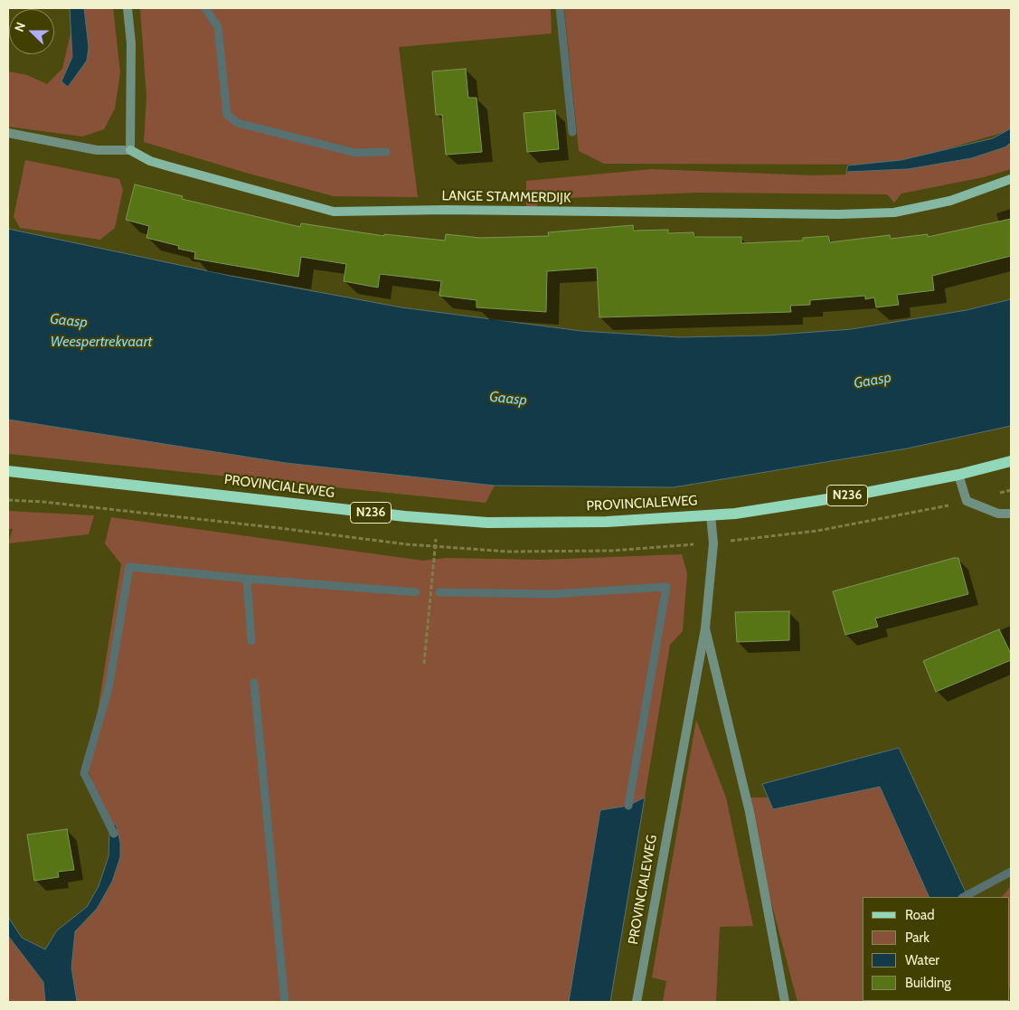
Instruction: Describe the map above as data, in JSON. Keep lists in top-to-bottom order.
{
  "streets": {
    "main road": ["PROVINCIALEWEG", "N236"],
    "street": ["LANGE STAMMERDIJK"]
  },
  "water": ["Gaasp", "Weespertrekvaart"],
  "legend": [
    "Road",
    "Park",
    "Water",
    "Building"
  ],
  "north": "left"
}
